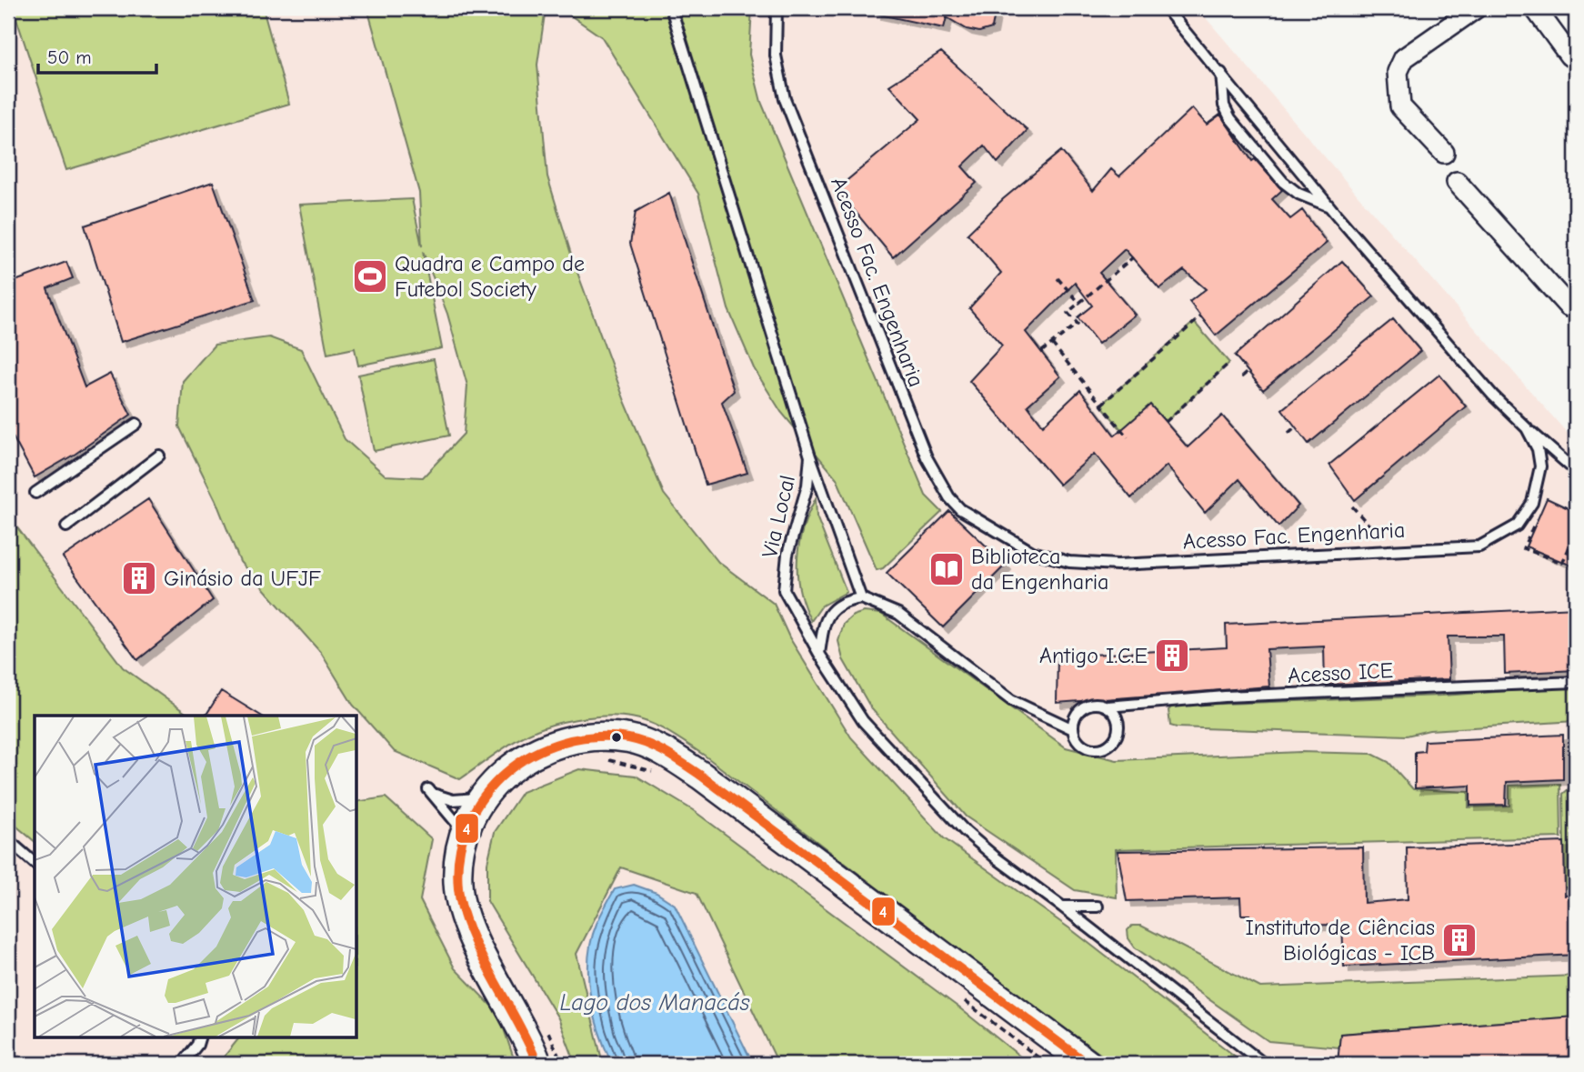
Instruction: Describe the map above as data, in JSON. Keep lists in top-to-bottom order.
{
  "streets": {
    "lane": ["Acesso Fac. Engenharia", "Via Local", "Acesso ICE"]
  },
  "water": ["Lago dos Manacás"],
  "places": {
    "sports": ["Quadra e Campo de Futebol Society"],
    "library": ["Biblioteca da Engenharia"],
    "building": ["Ginásio da UFJF", "Antigo I.C.E", "Instituto de Ciências Biológicas - ICB"]
  },
  "lines": ["transit line 4"],
  "scale_bar": "50 m"
}
